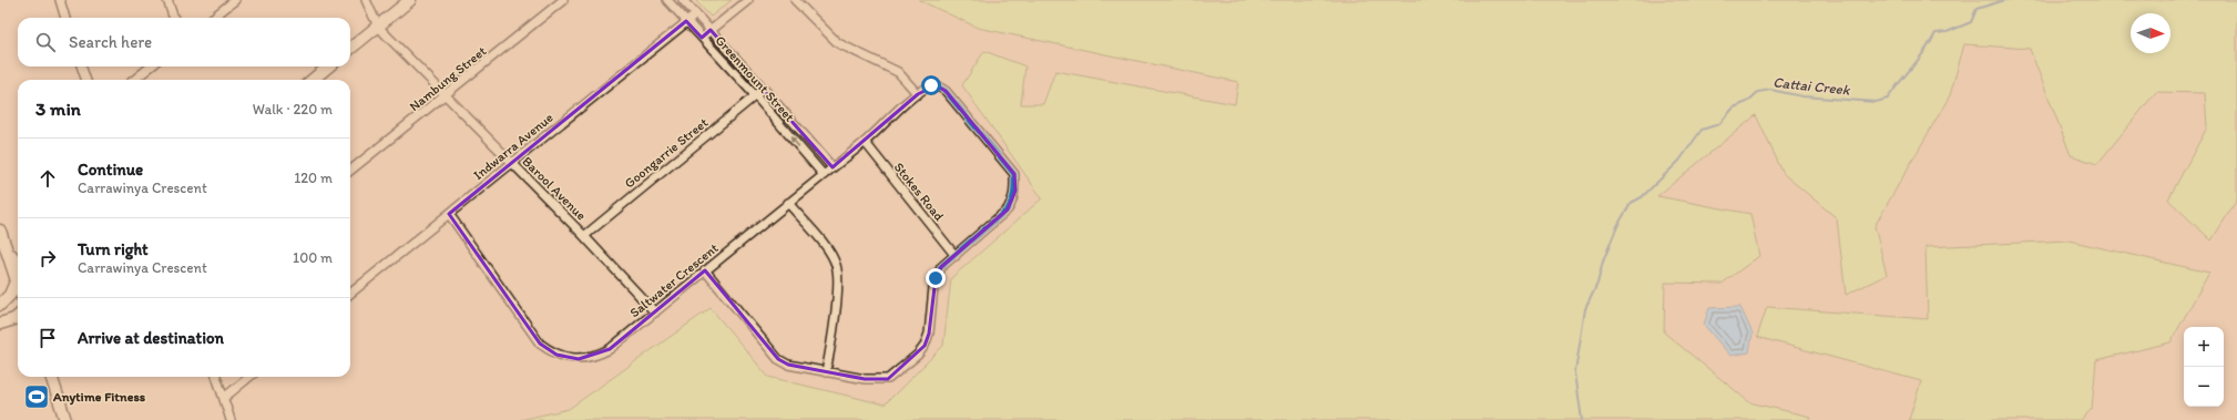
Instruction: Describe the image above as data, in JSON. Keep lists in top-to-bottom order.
{
  "streets": {
    "street": [
      "Nambung Street",
      "Greenmount Street",
      "Indwarra Avenue",
      "Goongarrie Street",
      "Barool Avenue",
      "Stokes Road",
      "Saltwater Crescent"
    ]
  },
  "crossings": [
    ["Nambung Street", "Barool Avenue"],
    ["Greenmount Street", "Indwarra Avenue"],
    ["Greenmount Street", "Goongarrie Street"],
    ["Greenmount Street", "Saltwater Crescent"],
    ["Indwarra Avenue", "Barool Avenue"],
    ["Indwarra Avenue", "Saltwater Crescent"],
    ["Goongarrie Street", "Barool Avenue"],
    ["Barool Avenue", "Saltwater Crescent"],
    ["Stokes Road", "Saltwater Crescent"]
  ],
  "water": ["Cattai Creek"],
  "places": {
    "sports": ["Anytime Fitness"]
  },
  "north": "right",
  "page": {
    "search": "Search here",
    "heading": ["3 min", "Walk · 220 m"],
    "list": [
      ["Continue", "Carrawinya Crescent", "120 m"],
      ["Turn right", "Carrawinya Crescent", "100 m"],
      "Arrive at destination"
    ],
    "map_buttons": ["+", "−"]
  }
}
